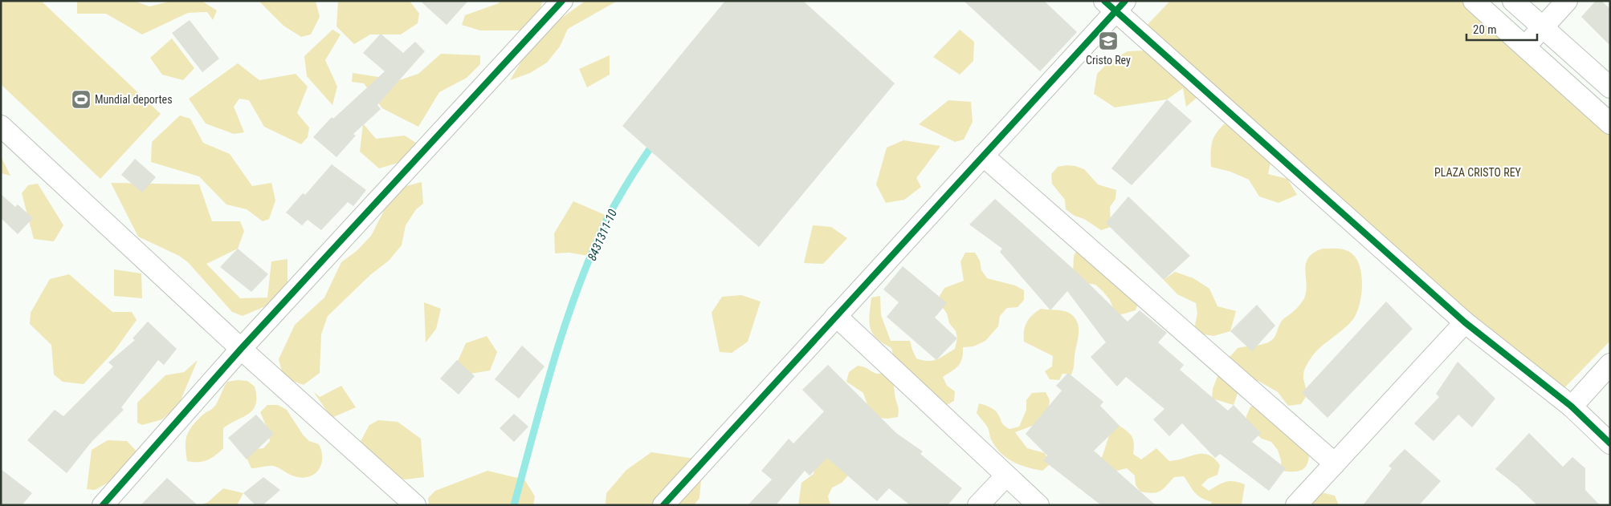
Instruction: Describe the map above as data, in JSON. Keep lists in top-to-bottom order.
{
  "water": ["8431311-10"],
  "parks": ["PLAZA CRISTO REY"],
  "places": {
    "school or university": ["Cristo Rey"],
    "sports": ["Mundial deportes"]
  },
  "scale_bar": "20 m"
}
